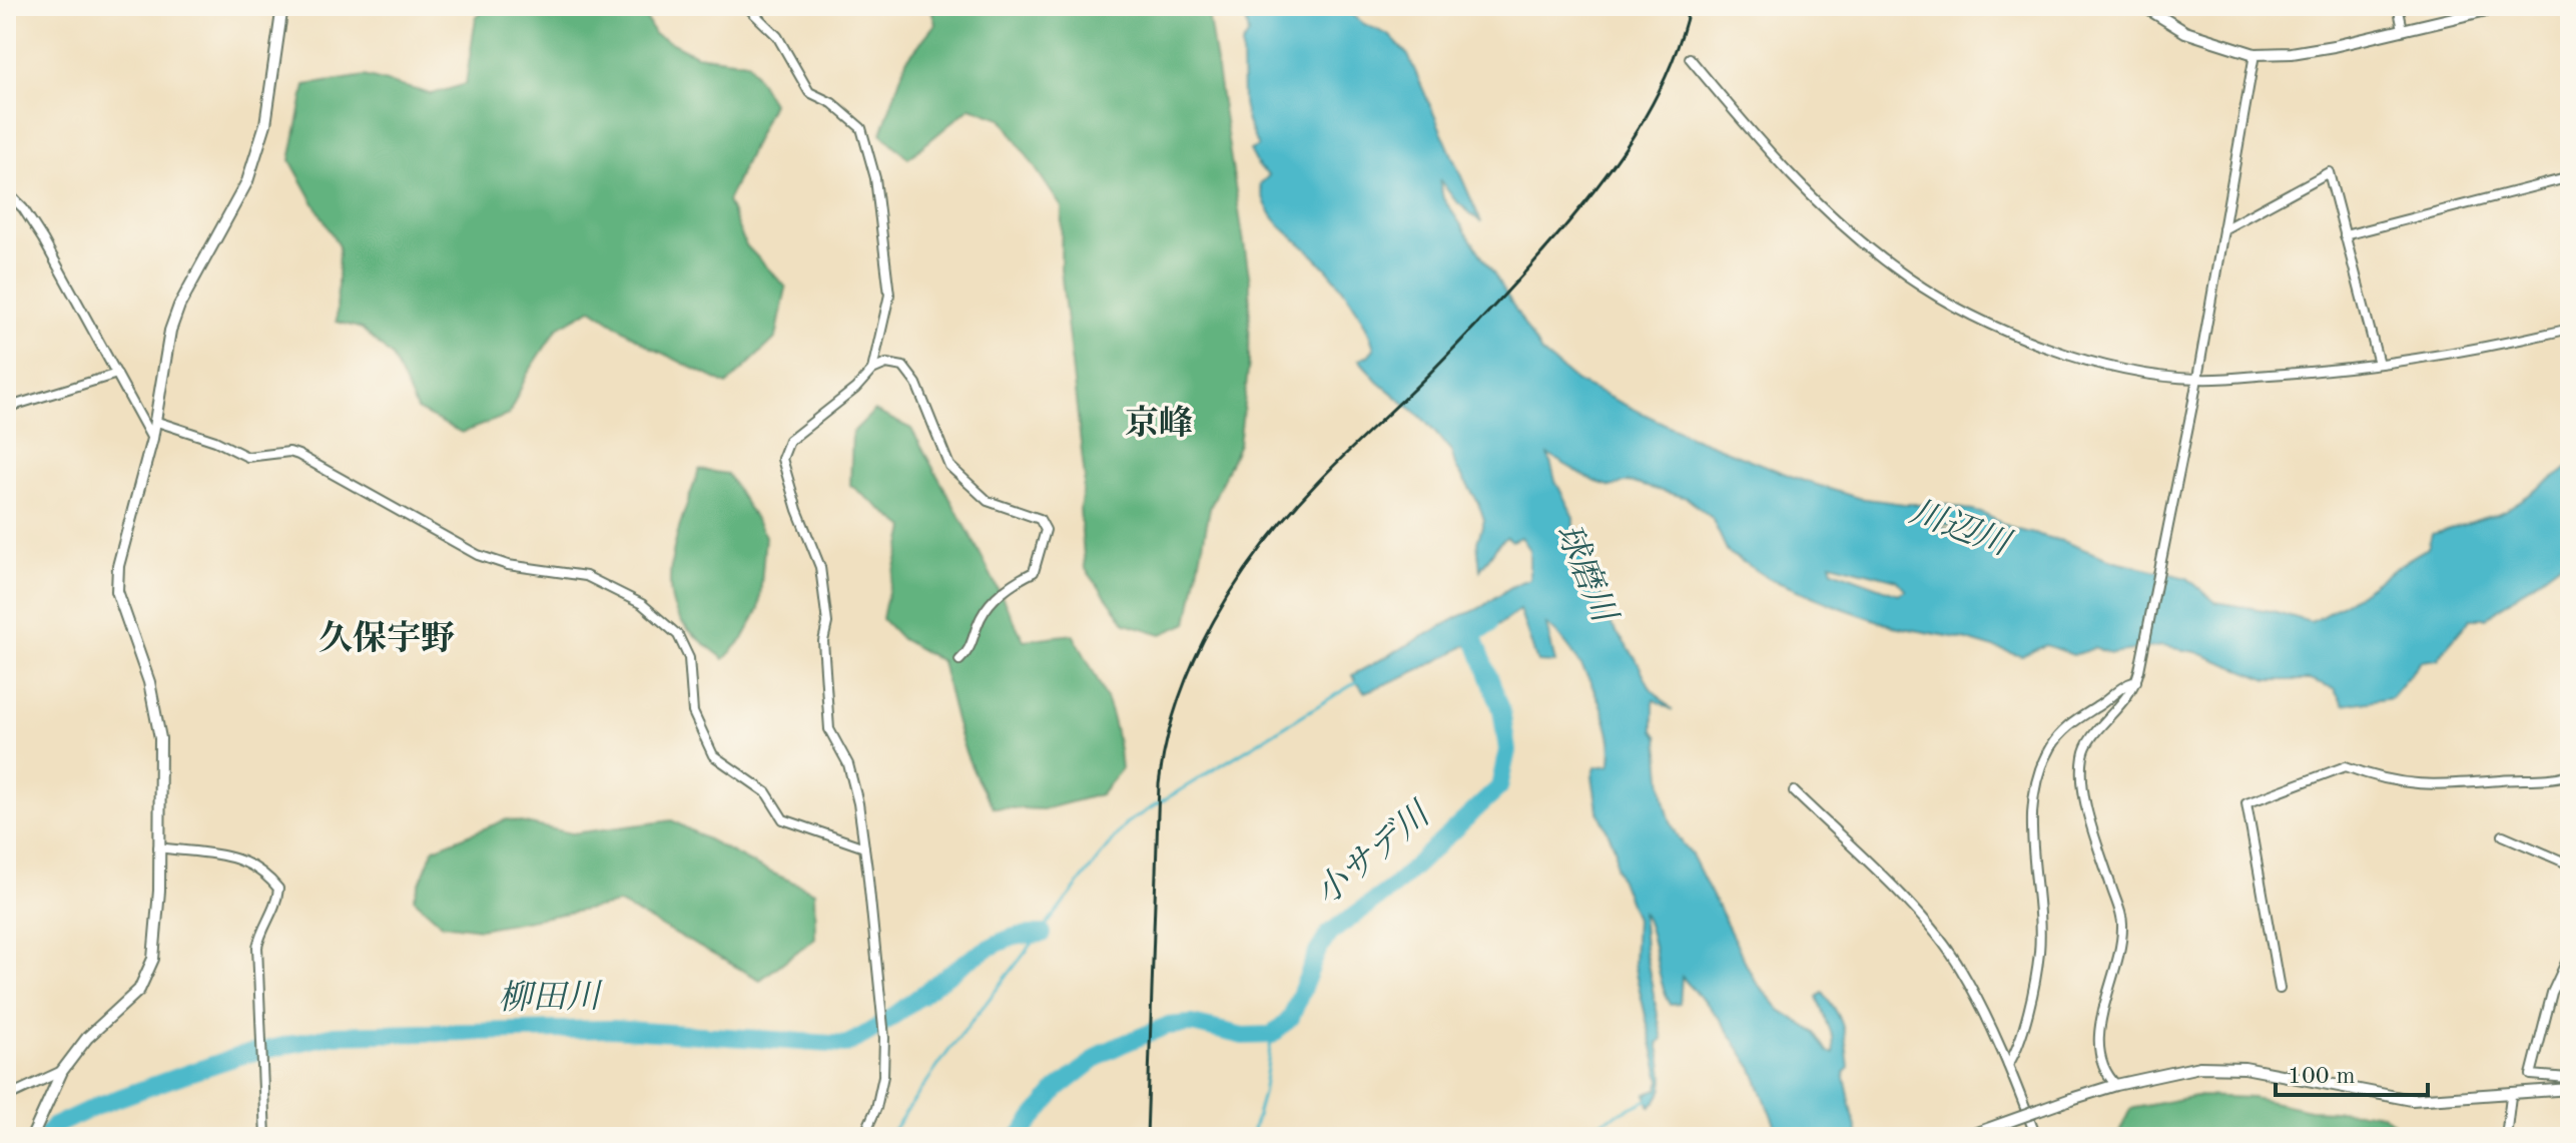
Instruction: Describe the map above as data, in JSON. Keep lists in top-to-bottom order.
{
  "districts": ["京峰", "久保宇野"],
  "water": [
    "川辺川",
    "球磨川",
    "小サデ川",
    "柳田川"
  ],
  "scale_bar": "100 m"
}
